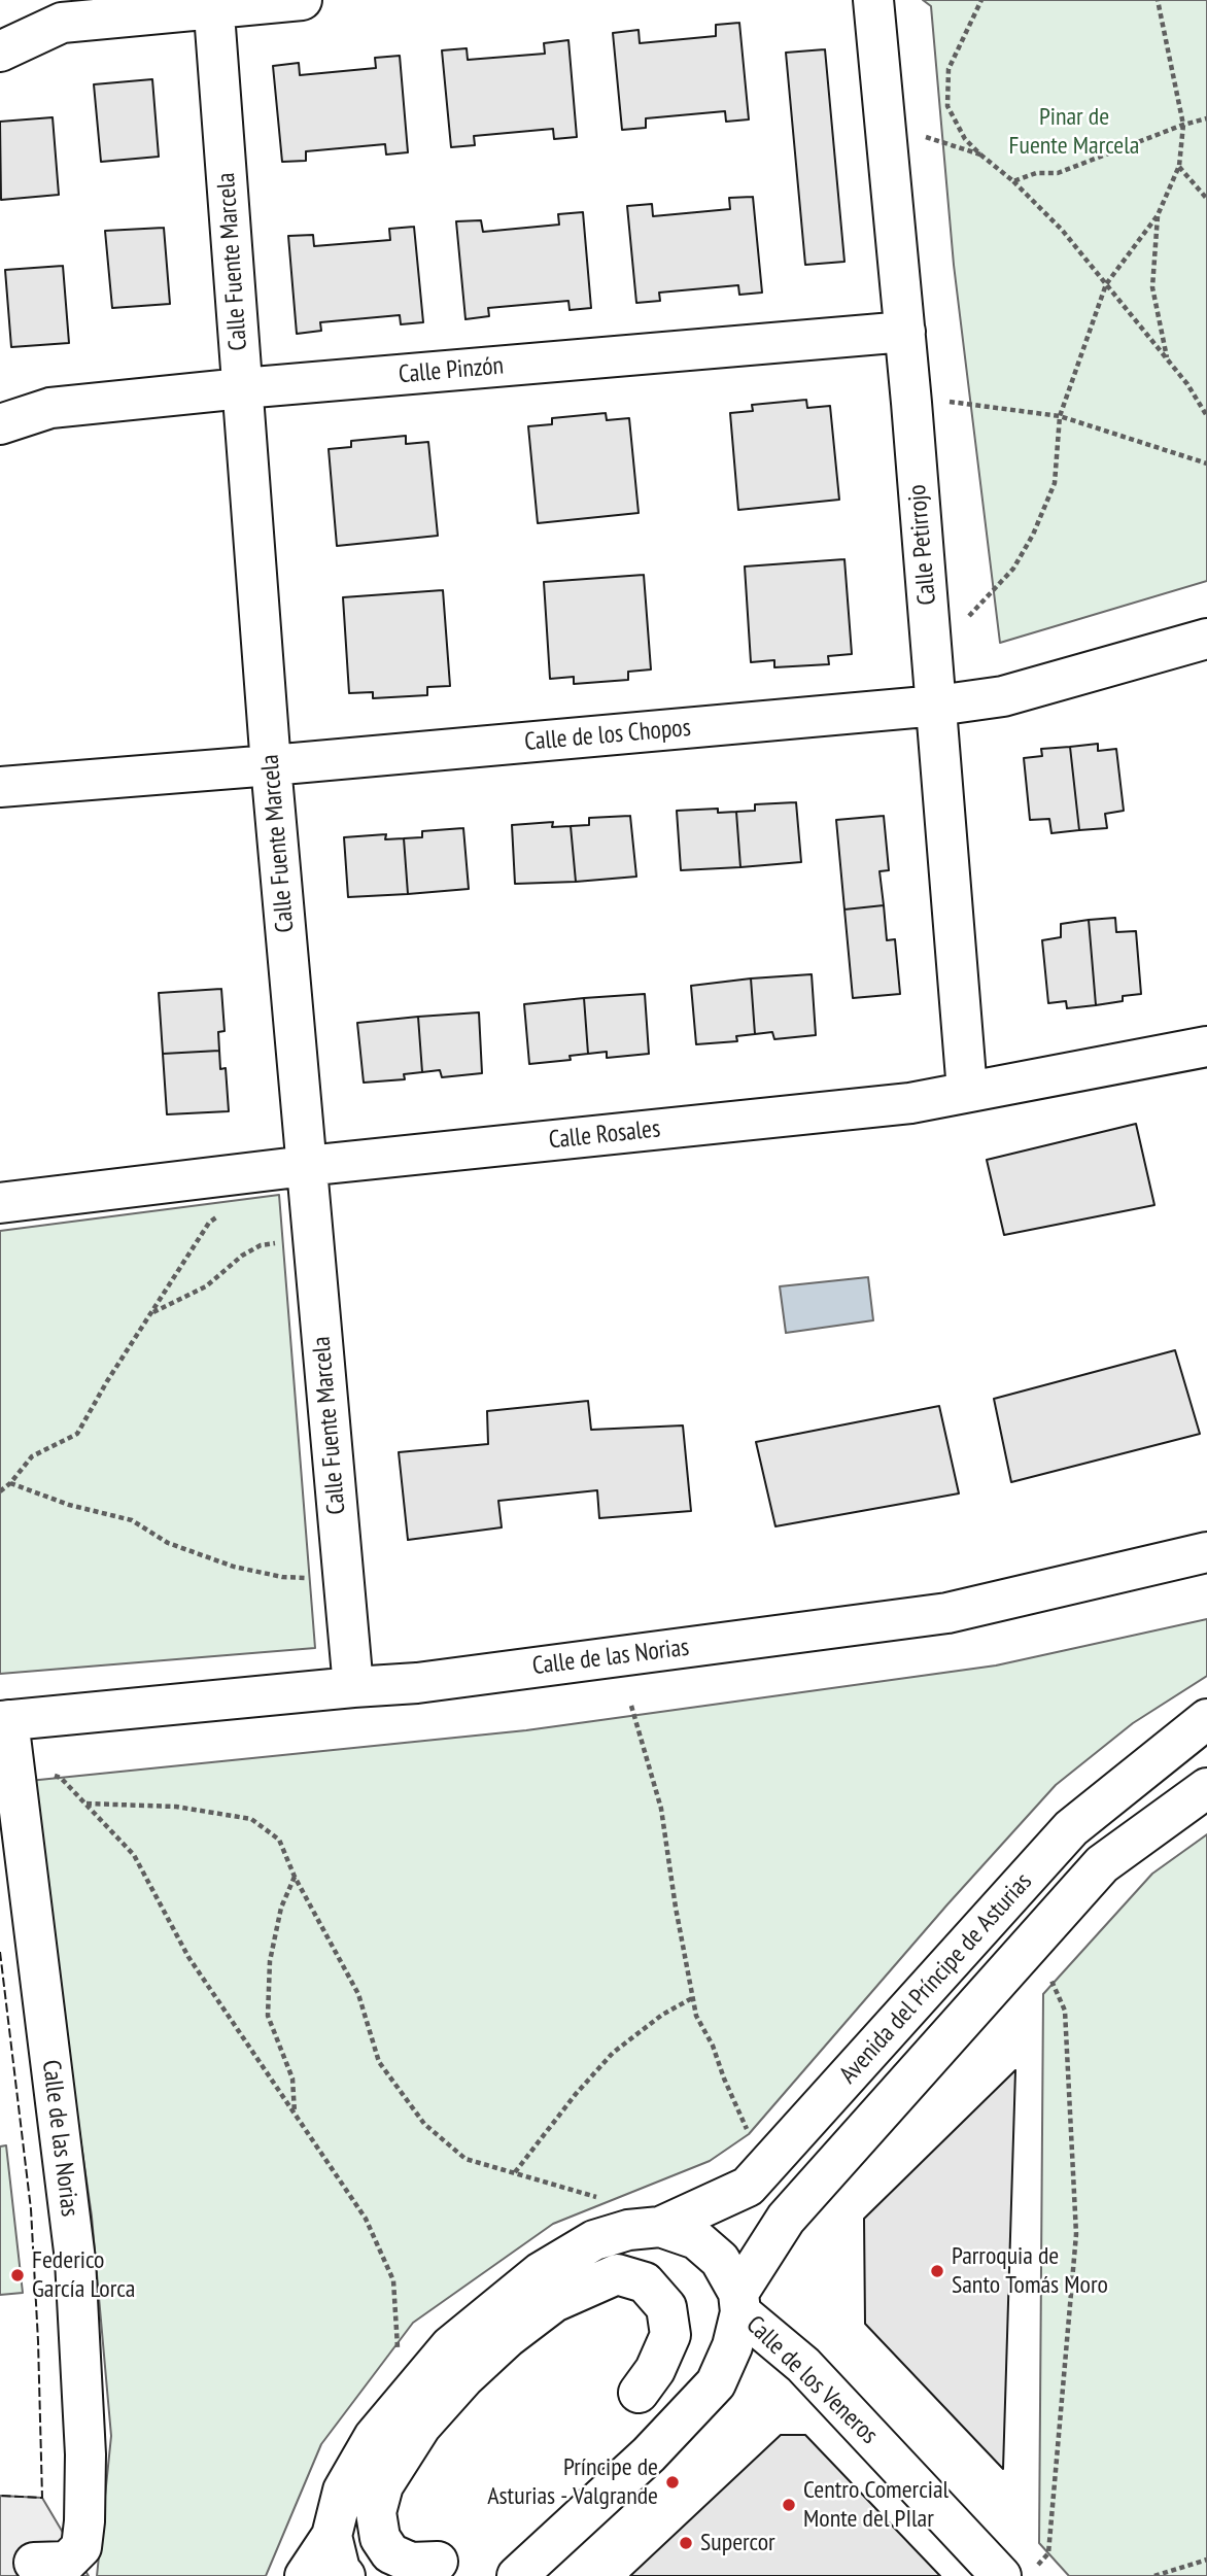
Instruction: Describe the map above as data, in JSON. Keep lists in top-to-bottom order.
{
  "streets": {
    "street": [
      "Calle Fuente Marcela",
      "Calle Pinzón",
      "Calle Petirrojo",
      "Calle de los Chopos",
      "Calle Rosales",
      "Calle de las Norias",
      "Avenida del Príncipe de Asturias",
      "Calle de los Veneros"
    ]
  },
  "crossings": [
    ["Calle Fuente Marcela", "Calle Pinzón"],
    ["Calle Fuente Marcela", "Calle de los Chopos"],
    ["Calle Fuente Marcela", "Calle Rosales"],
    ["Calle Fuente Marcela", "Calle de las Norias"],
    ["Calle Pinzón", "Calle Petirrojo"],
    ["Calle Petirrojo", "Calle de los Chopos"],
    ["Calle Petirrojo", "Calle Rosales"],
    ["Avenida del Príncipe de Asturias", "Calle de los Veneros"]
  ],
  "parks": ["Pinar de Fuente Marcela"],
  "places": [
    "Parroquia de Santo Tomás Moro",
    "Federico García Lorca",
    "Príncipe de Asturias - Valgrande",
    "Centro Comercial Monte del PIlar",
    "Supercor"
  ]
}
